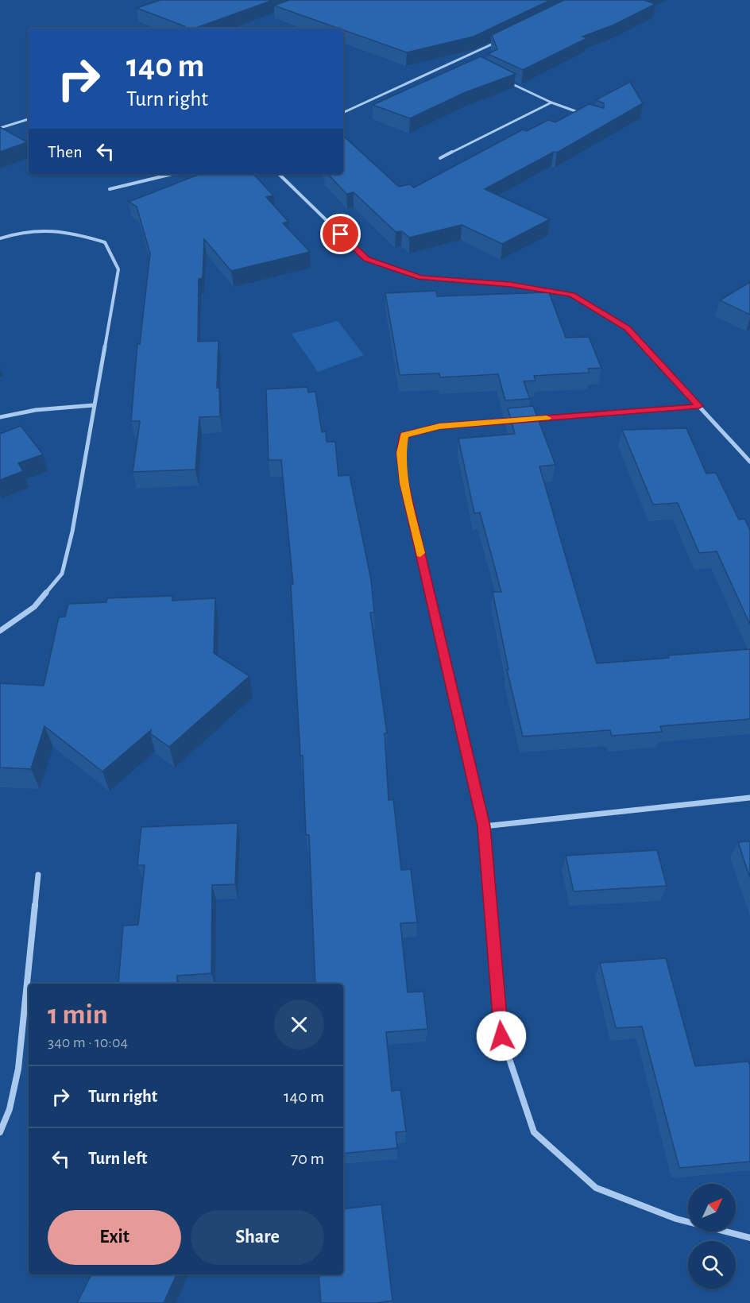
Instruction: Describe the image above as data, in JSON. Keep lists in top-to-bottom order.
{
  "north": "top right",
  "page": {
    "turn": ["140 m", "Turn right"],
    "then": "Then",
    "heading": ["1 min", "340 m · 10:04"],
    "list": [
      {
        "name": "Turn right",
        "value": "140 m"
      },
      {
        "name": "Turn left",
        "value": "70 m"
      }
    ],
    "buttons": ["Exit", "Share"]
  }
}
